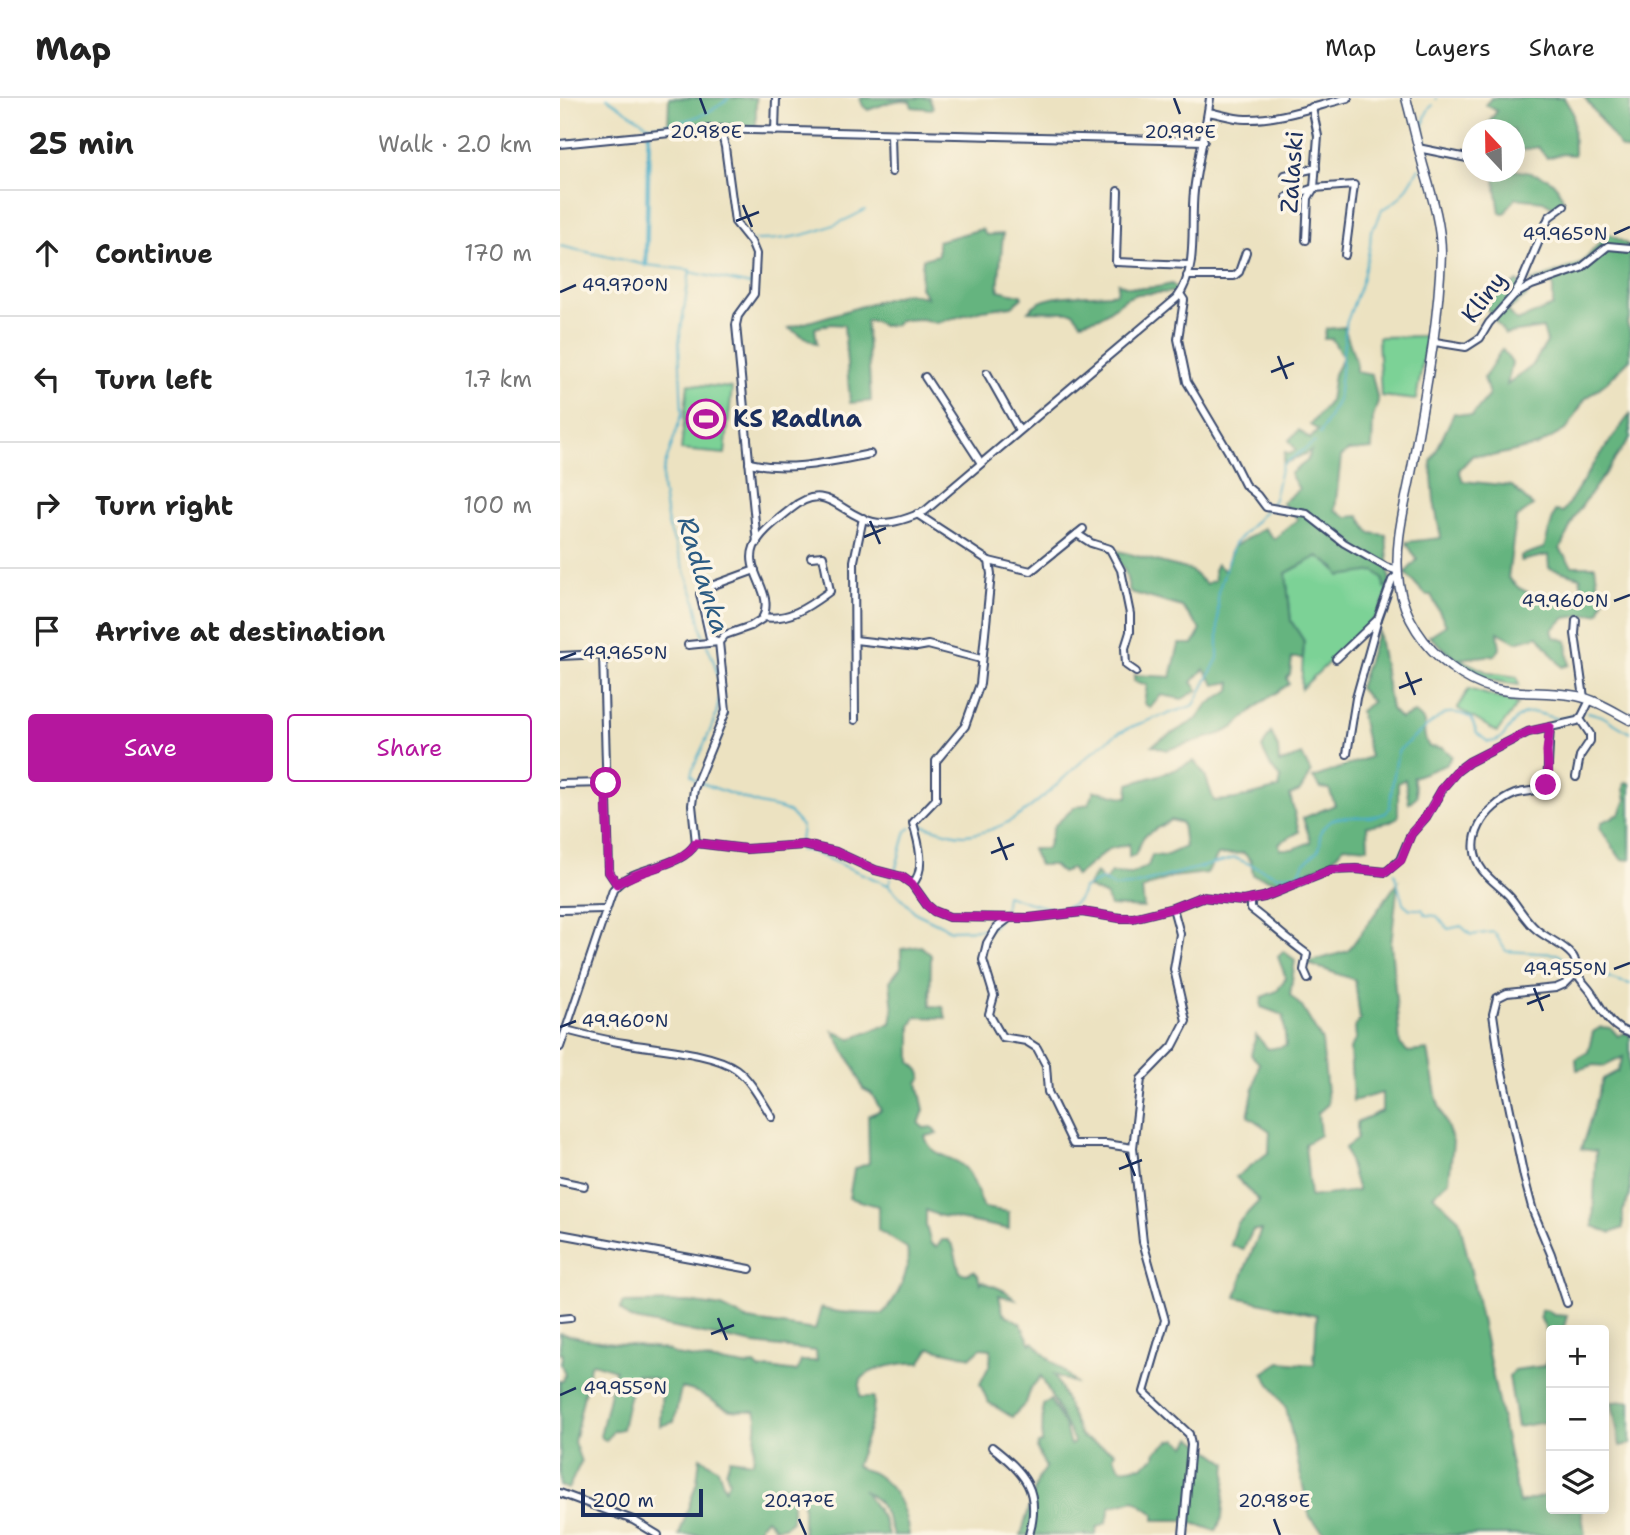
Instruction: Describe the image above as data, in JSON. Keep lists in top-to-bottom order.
{
  "streets": {
    "street": ["Zalaski", "Kliny"]
  },
  "water": ["Radlanka"],
  "places": {
    "sports": ["KS Radlna"]
  },
  "scale_bar": "200 m",
  "north": "top",
  "page": {
    "header": "Map",
    "nav": ["Map", "Layers", "Share"],
    "heading": ["25 min", "Walk · 2.0 km"],
    "list": [
      ["Continue", "170 m"],
      ["Turn left", "1.7 km"],
      ["Turn right", "100 m"],
      "Arrive at destination"
    ],
    "buttons": ["Save", "Share"],
    "map_buttons": ["+", "−"],
    "scale": "200 m"
  },
  "coordinates": [
    "20.98°E",
    "20.99°E",
    "49.965°N",
    "49.970°N",
    "49.960°N",
    "49.955°N",
    "20.97°E"
  ]
}
